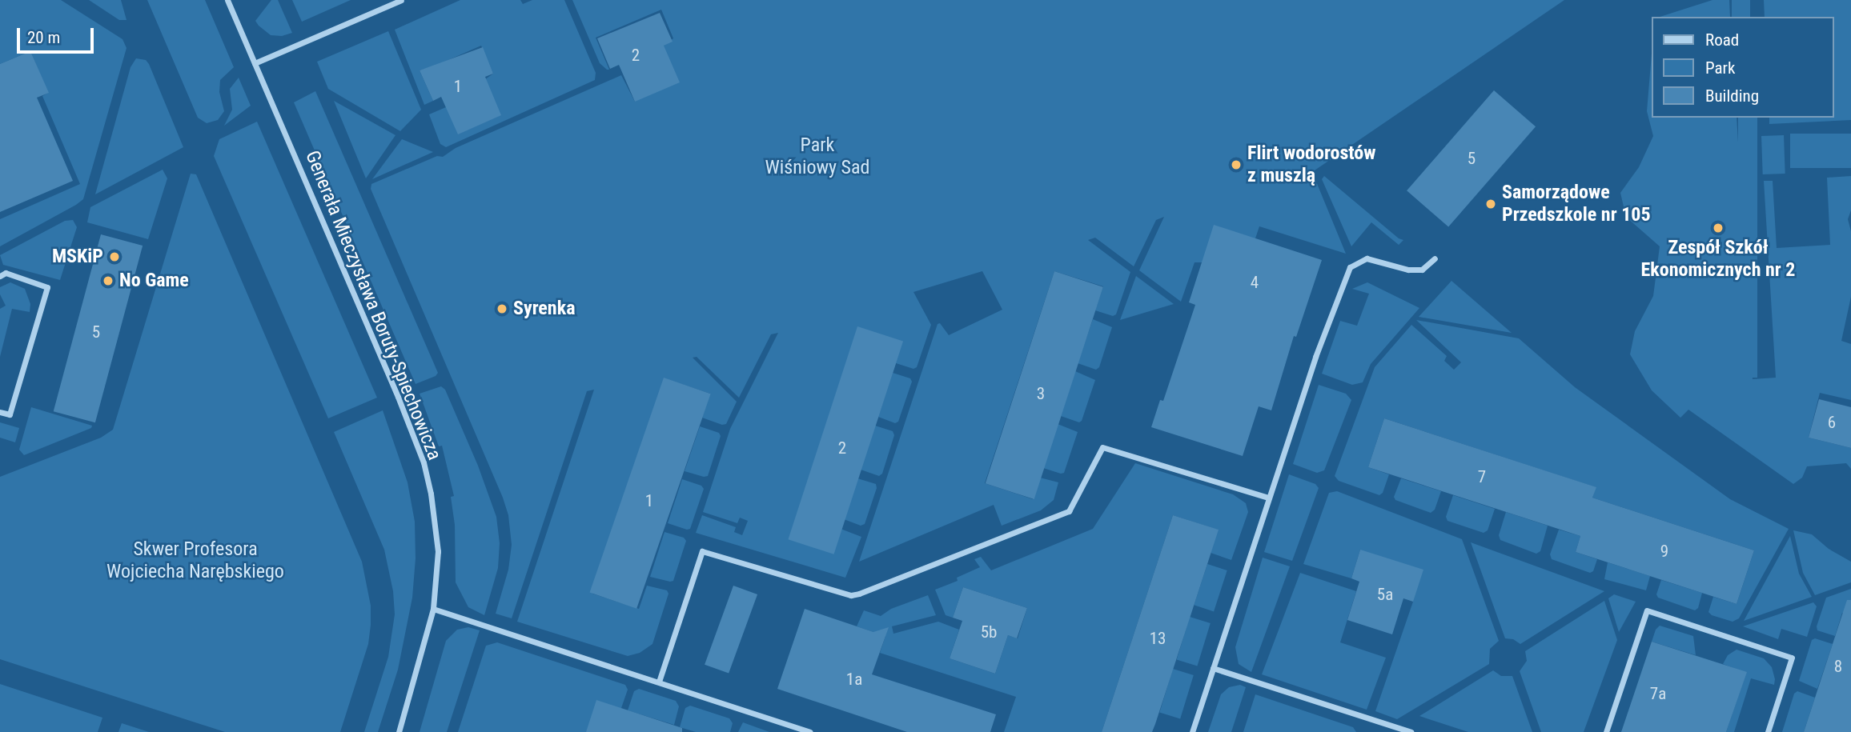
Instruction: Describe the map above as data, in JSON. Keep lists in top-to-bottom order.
{
  "streets": {
    "street": ["Generała Mieczysława Boruty-Spiechowicza"]
  },
  "parks": ["Park Wiśniowy Sad", "Skwer Profesora Wojciecha Narębskiego"],
  "places": [
    "Flirt wodorostów z muszlą",
    "Samorządowe Przedszkole nr 105",
    "Zespół Szkół Ekonomicznych nr 2",
    "MSKiP",
    "No Game",
    "Syrenka"
  ],
  "house_numbers": [
    "2",
    "1",
    "5",
    "4",
    "5",
    "3",
    "6",
    "2",
    "7",
    "1",
    "9",
    "5a",
    "5b",
    "13",
    "8",
    "1a",
    "7a"
  ],
  "legend": ["Road", "Park", "Building"],
  "scale_bar": "20 m"
}
